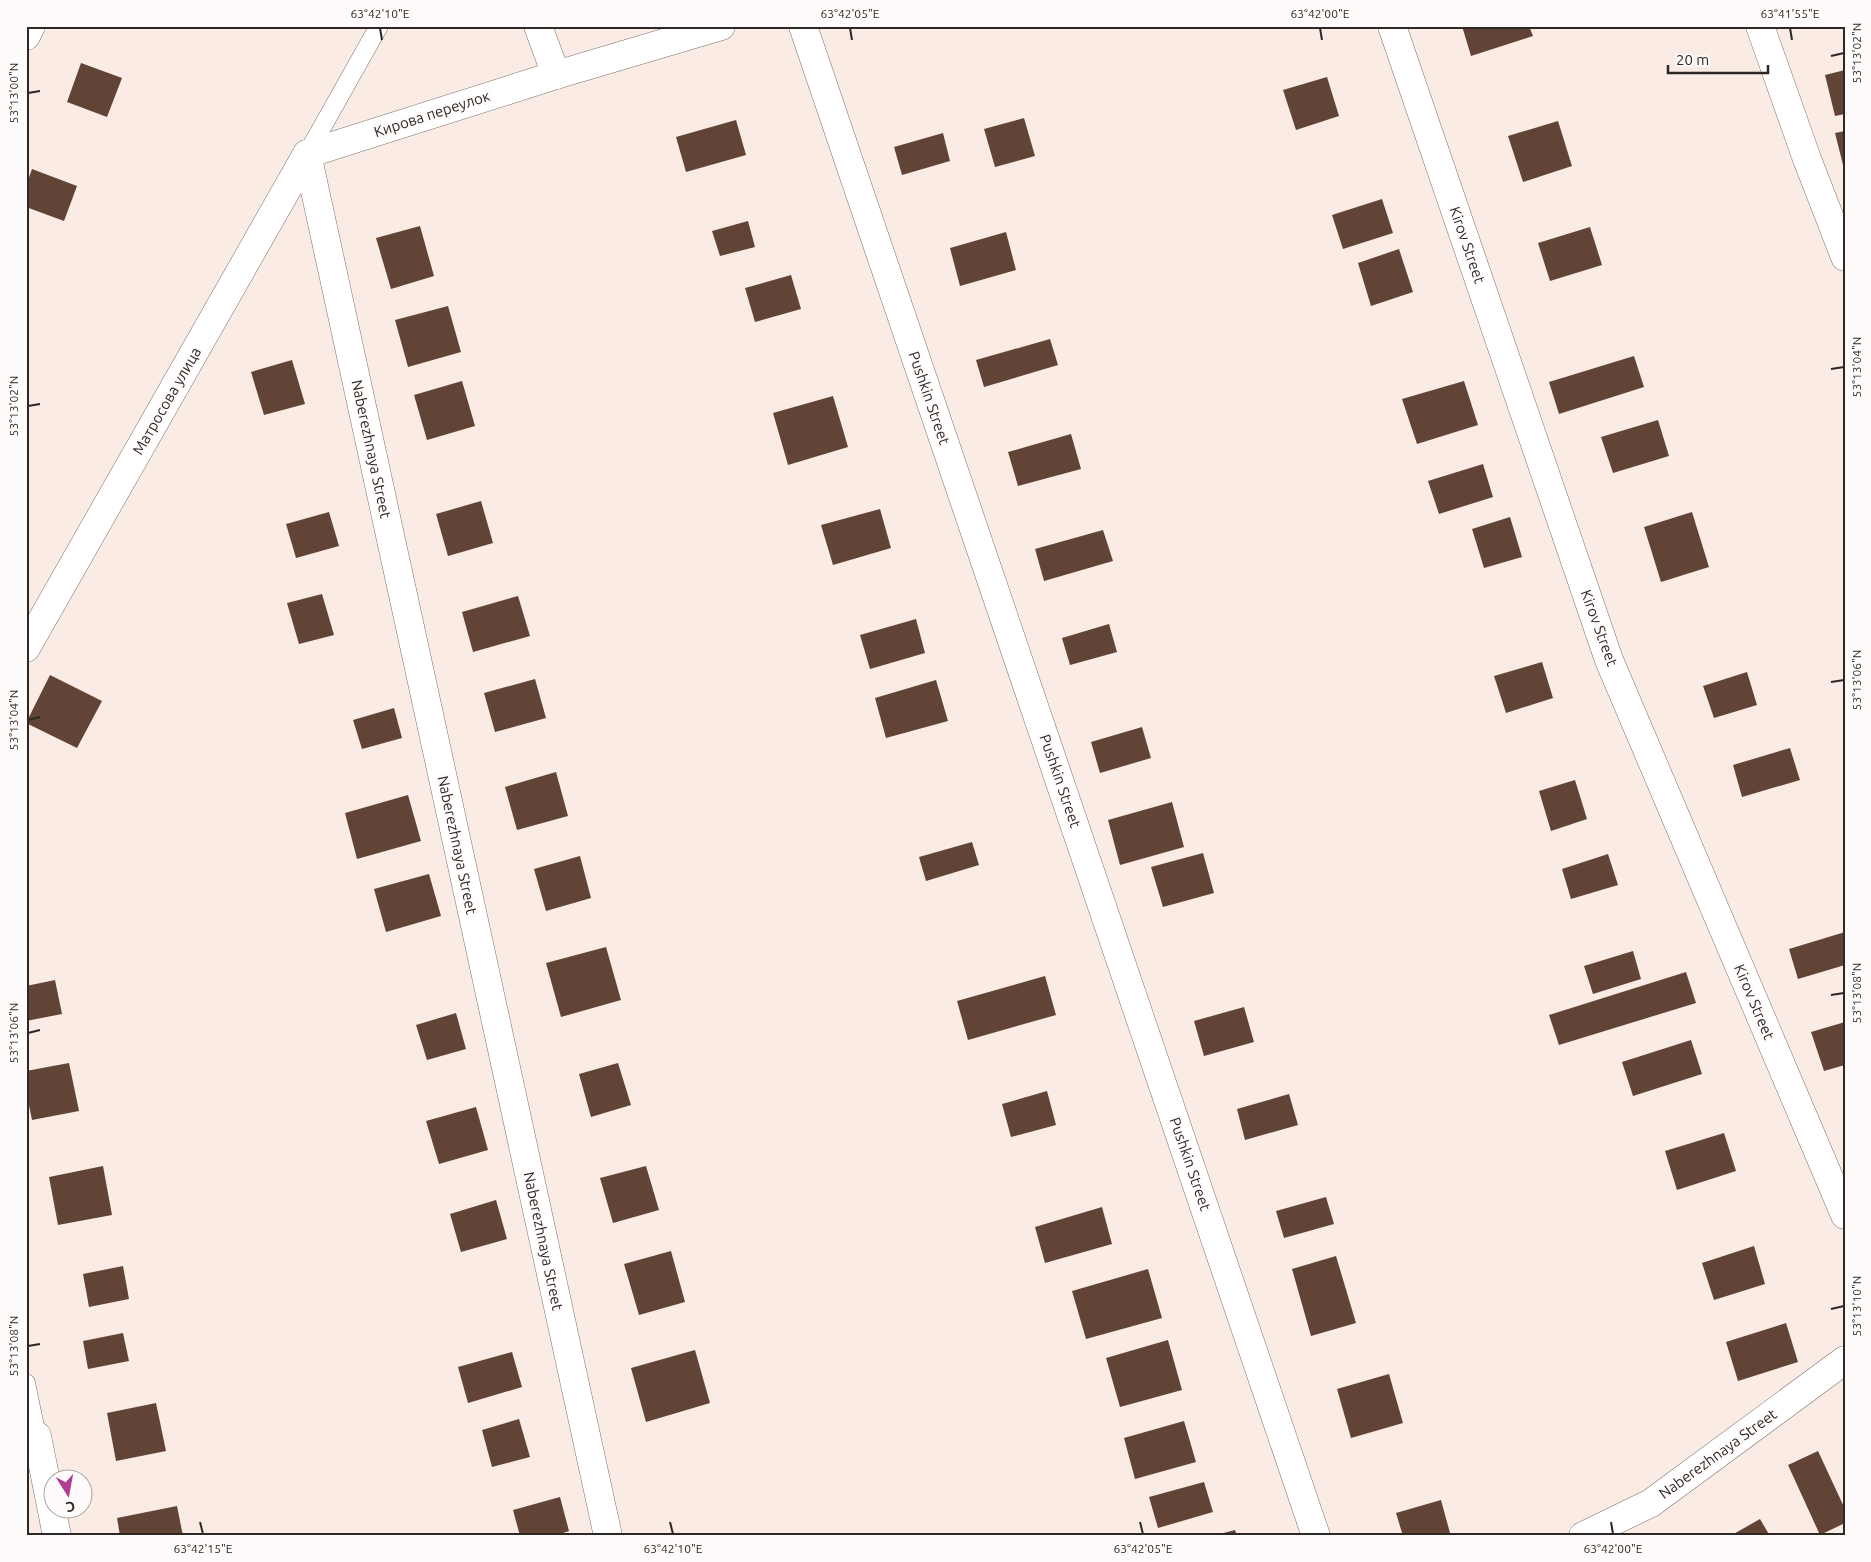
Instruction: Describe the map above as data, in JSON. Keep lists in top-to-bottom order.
{
  "streets": {
    "street": [
      "Кирова переулок",
      "Kirov Street",
      "Pushkin Street",
      "Матросова улица",
      "Naberezhnaya Street"
    ]
  },
  "crossings": [
    ["Кирова переулок", "Матросова улица"],
    ["Кирова переулок", "Naberezhnaya Street"],
    ["Матросова улица", "Naberezhnaya Street"]
  ],
  "scale_bar": "20 m",
  "north": "bottom",
  "coordinates": [
    "63°42'10\"E",
    "63°42'05\"E",
    "63°42'00\"E",
    "63°41'55\"E",
    "53°13'02\"N",
    "53°13'00\"N",
    "53°13'04\"N",
    "53°13'06\"N",
    "53°13'08\"N",
    "53°13'10\"N",
    "63°42'15\"E"
  ]
}
